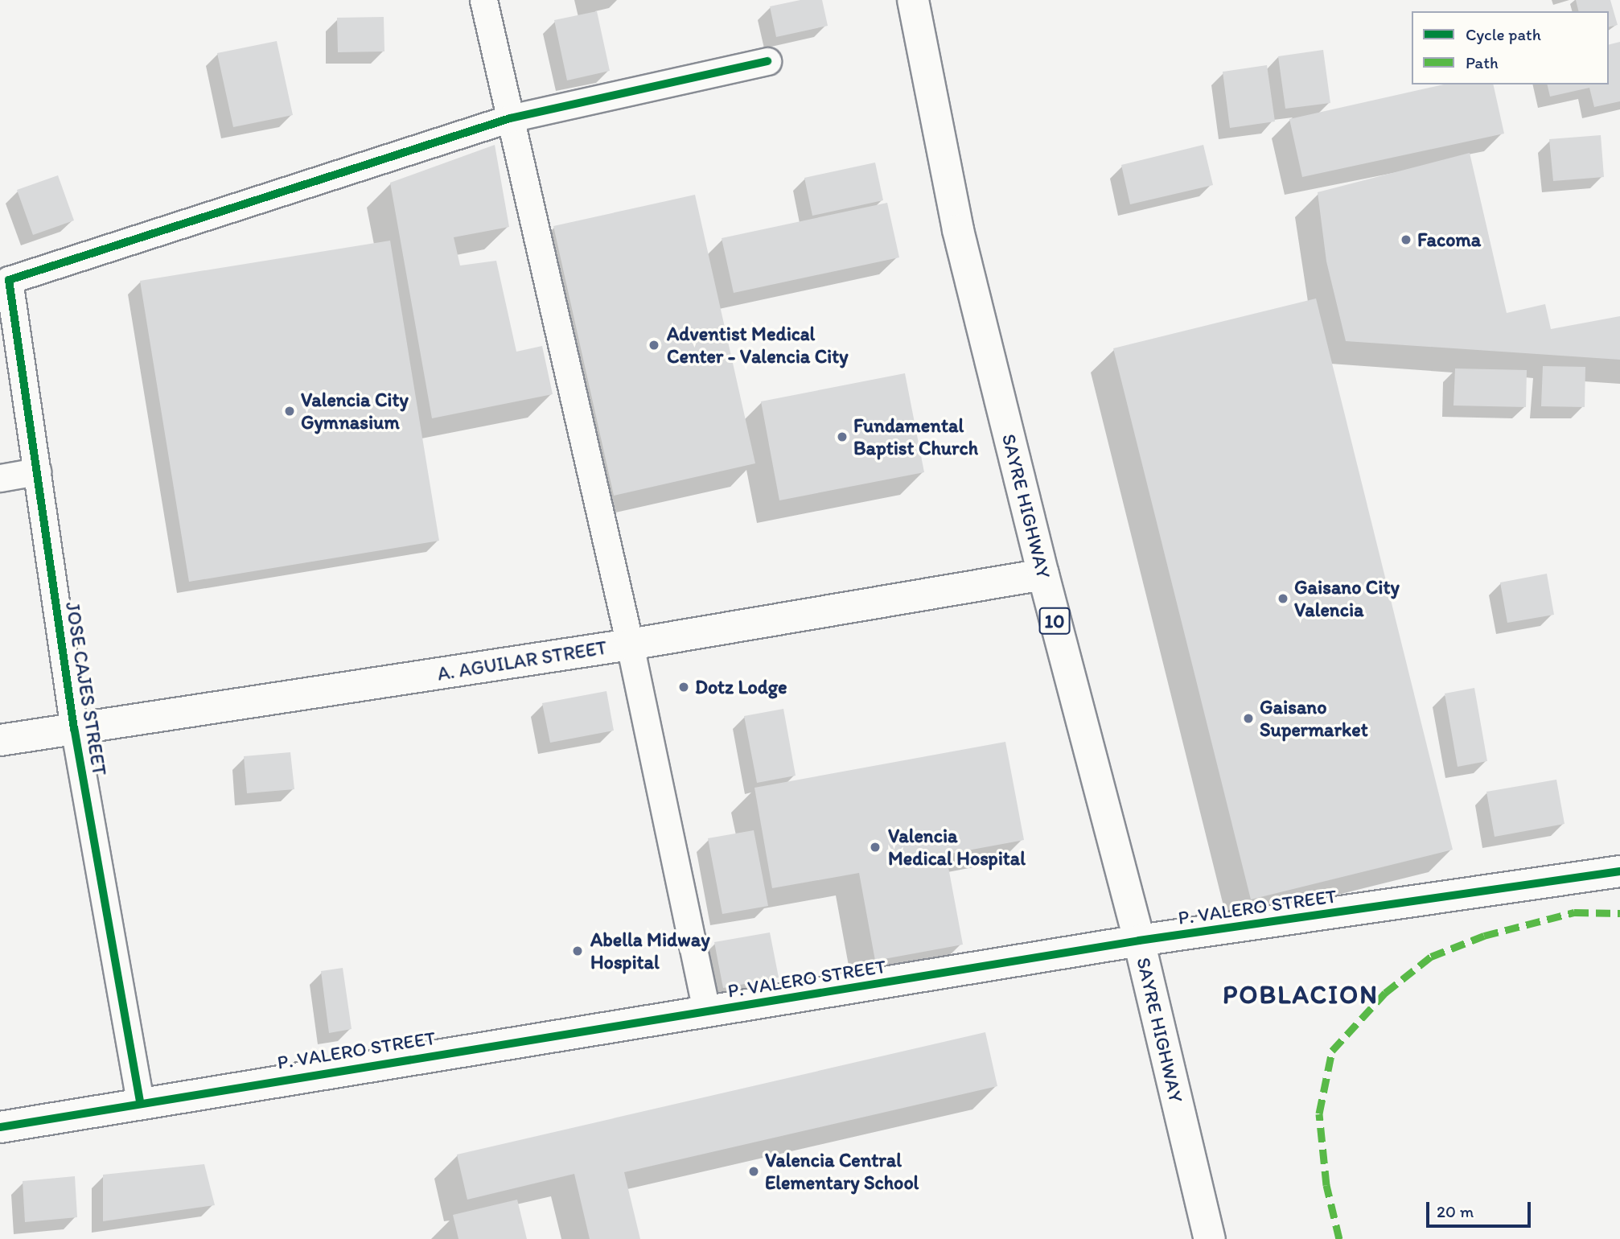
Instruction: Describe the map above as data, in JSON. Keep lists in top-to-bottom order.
{
  "streets": {
    "main road": [
      "SAYRE HIGHWAY",
      "10",
      "A. AGUILAR STREET",
      "P. VALERO STREET"
    ],
    "street": ["JOSE CAJES STREET"]
  },
  "crossings": [
    ["SAYRE HIGHWAY", "A. AGUILAR STREET"],
    ["SAYRE HIGHWAY", "P. VALERO STREET"],
    ["A. AGUILAR STREET", "JOSE CAJES STREET"],
    ["JOSE CAJES STREET", "P. VALERO STREET"]
  ],
  "districts": ["POBLACION"],
  "places": [
    "Facoma",
    "Adventist Medical Center - Valencia City",
    "Valencia City Gymnasium",
    "Fundamental Baptist Church",
    "Gaisano City Valencia",
    "Dotz Lodge",
    "Gaisano Supermarket",
    "Valencia Medical Hospital",
    "Abella Midway Hospital",
    "Valencia Central Elementary School"
  ],
  "legend": ["Cycle path", "Path"],
  "scale_bar": "20 m"
}
